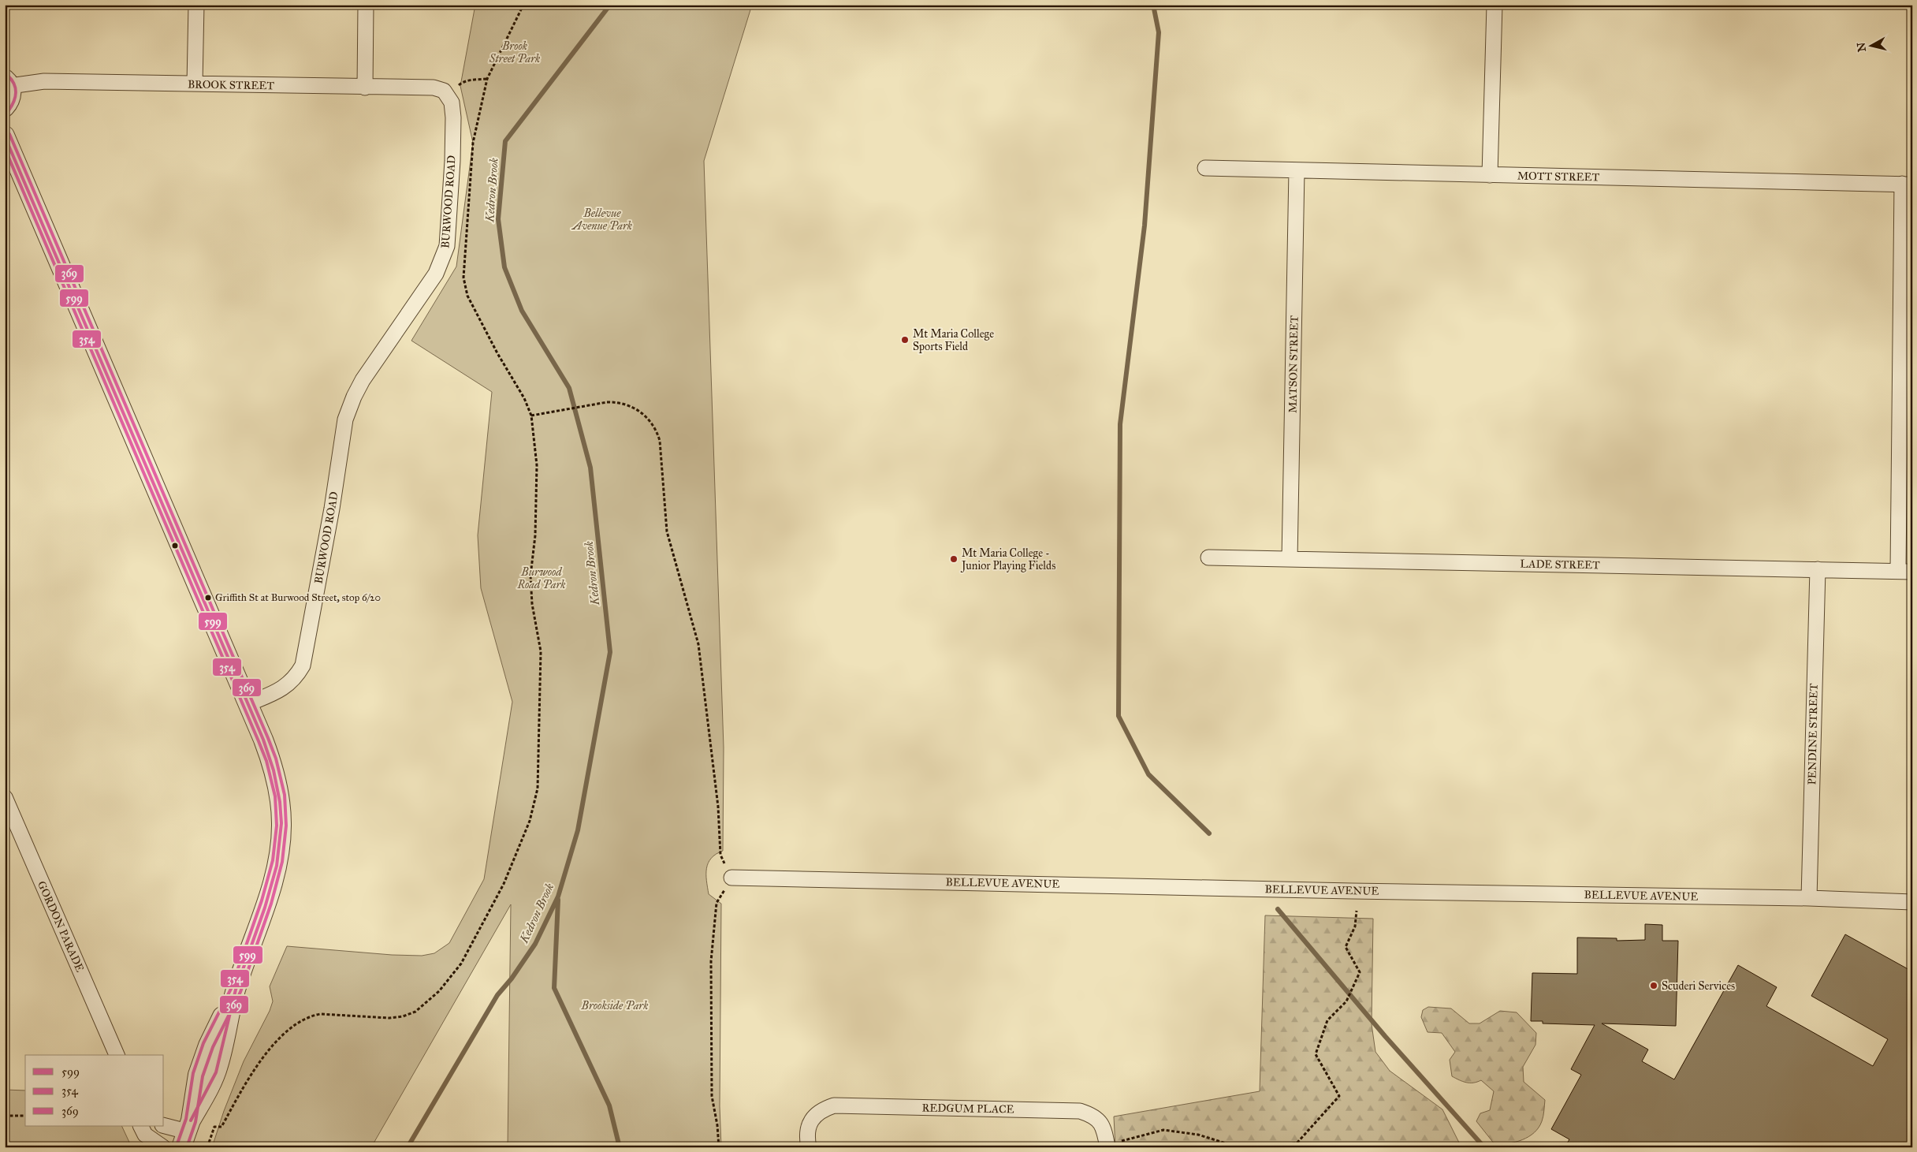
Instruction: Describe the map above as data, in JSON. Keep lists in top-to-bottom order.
{
  "streets": {
    "street": [
      "BROOK STREET",
      "MOTT STREET",
      "BURWOOD ROAD",
      "MATSON STREET",
      "LADE STREET",
      "PENDINE STREET",
      "BELLEVUE AVENUE",
      "GORDON PARADE",
      "REDGUM PLACE"
    ]
  },
  "crossings": [
    ["BROOK STREET", "BURWOOD ROAD"],
    ["MOTT STREET", "MATSON STREET"],
    ["MATSON STREET", "LADE STREET"],
    ["LADE STREET", "PENDINE STREET"],
    ["PENDINE STREET", "BELLEVUE AVENUE"]
  ],
  "water": ["Kedron Brook"],
  "parks": [
    "Brook Street Park",
    "Bellevue Avenue Park",
    "Burwood Road Park",
    "Brookside Park"
  ],
  "places": [
    "Mt Maria College Sports Field",
    "Mt Maria College - Junior Playing Fields",
    "Griffith St at Burwood Street, stop 6/20",
    "Scuderi Services"
  ],
  "lines": ["transit line 369", "transit line 599", "transit line 354"],
  "legend": ["599", "354", "369"],
  "north": "left"
}
